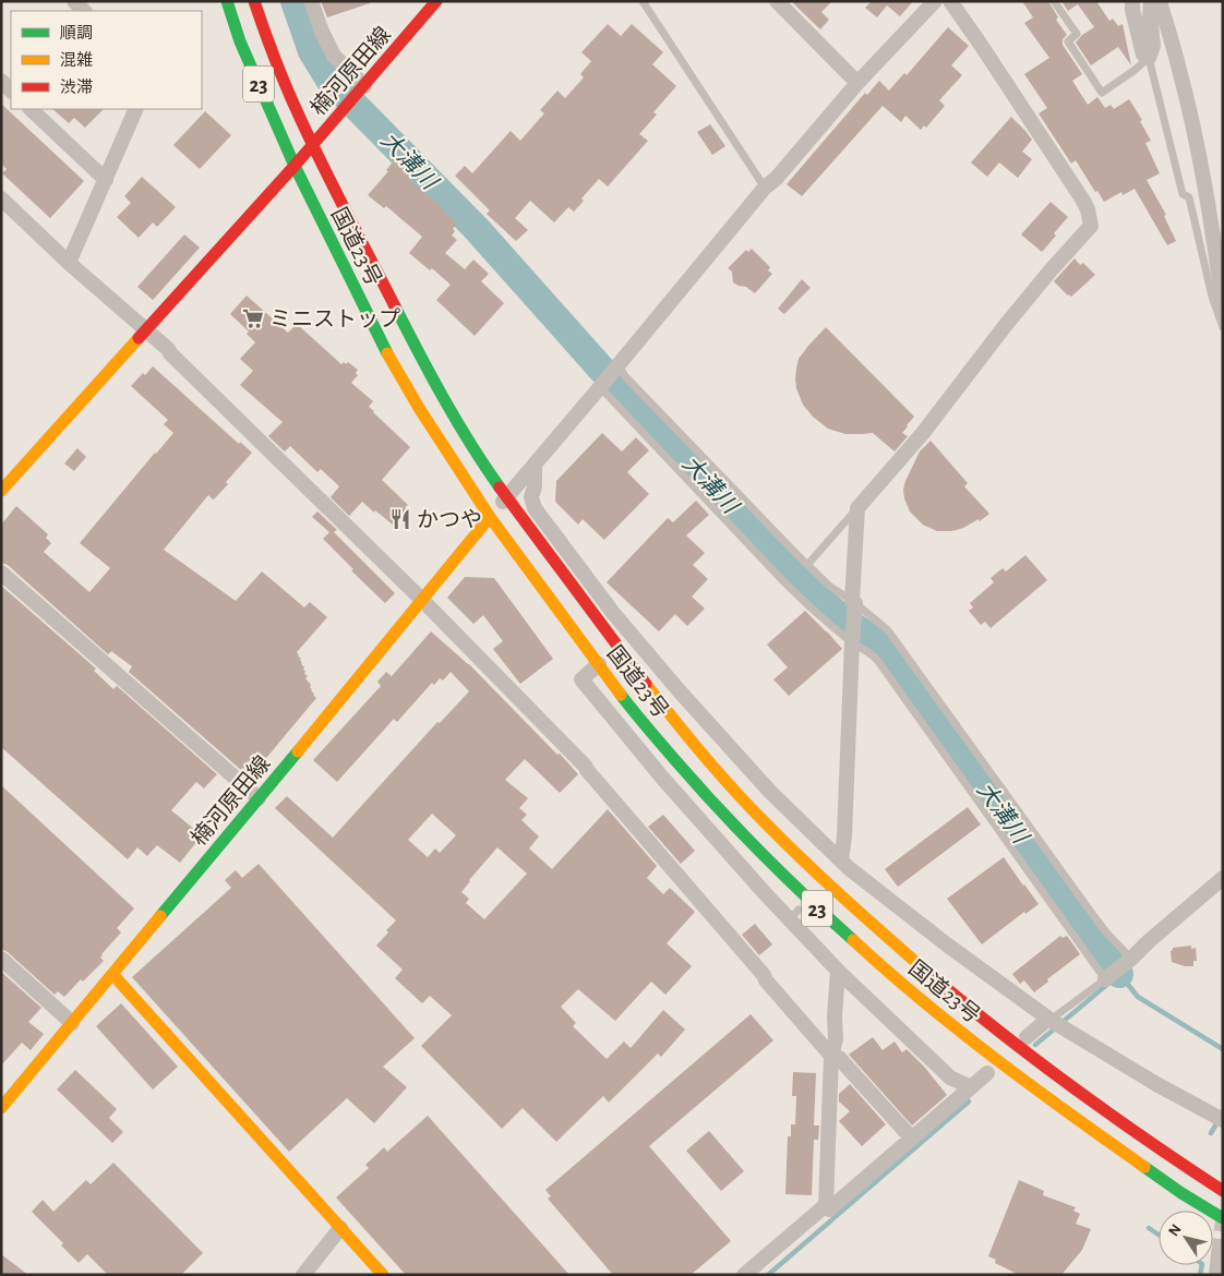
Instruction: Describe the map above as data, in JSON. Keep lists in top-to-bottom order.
{
  "streets": {
    "main road": ["楠河原田線", "23", "国道23号"]
  },
  "crossings": [
    ["楠河原田線", "国道23号"]
  ],
  "water": ["大溝川"],
  "places": {
    "supermarket": ["ミニストップ"],
    "restaurant": ["かつや"]
  },
  "legend": ["順調", "混雑", "渋滞"],
  "north": "top left"
}
